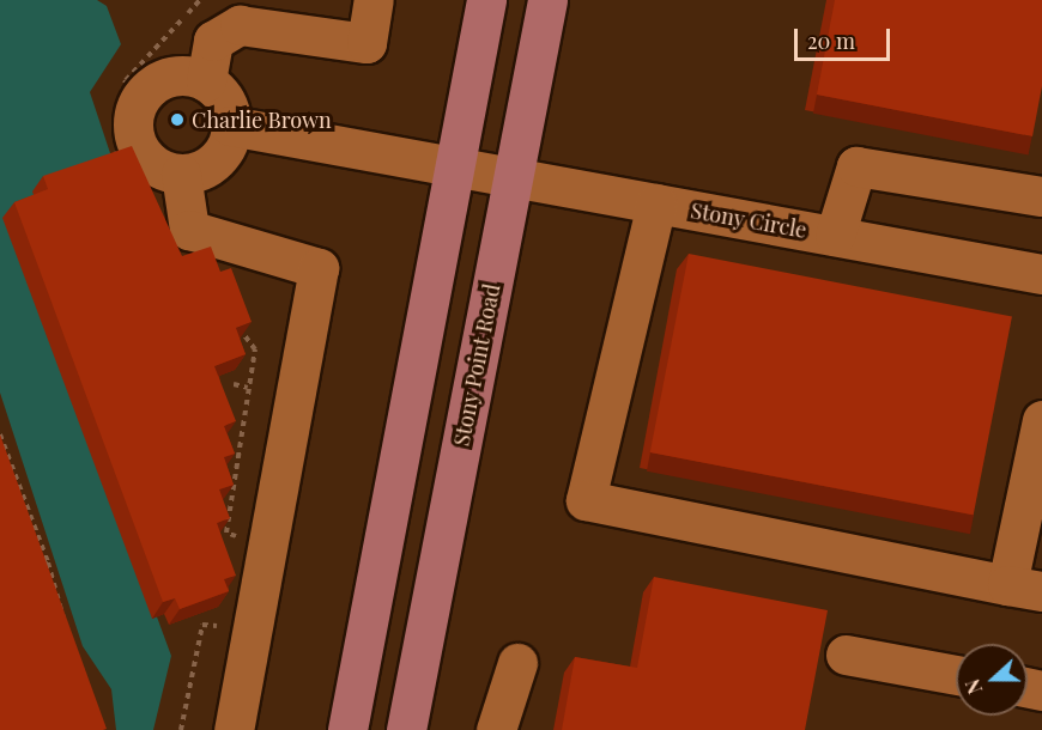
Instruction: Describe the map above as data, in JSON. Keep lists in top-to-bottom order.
{
  "streets": {
    "main road": ["Stony Point Road"],
    "street": ["Stony Circle"]
  },
  "crossings": [
    ["Stony Circle", "Stony Point Road"]
  ],
  "places": ["Charlie Brown"],
  "scale_bar": "20 m",
  "north": "left"
}
